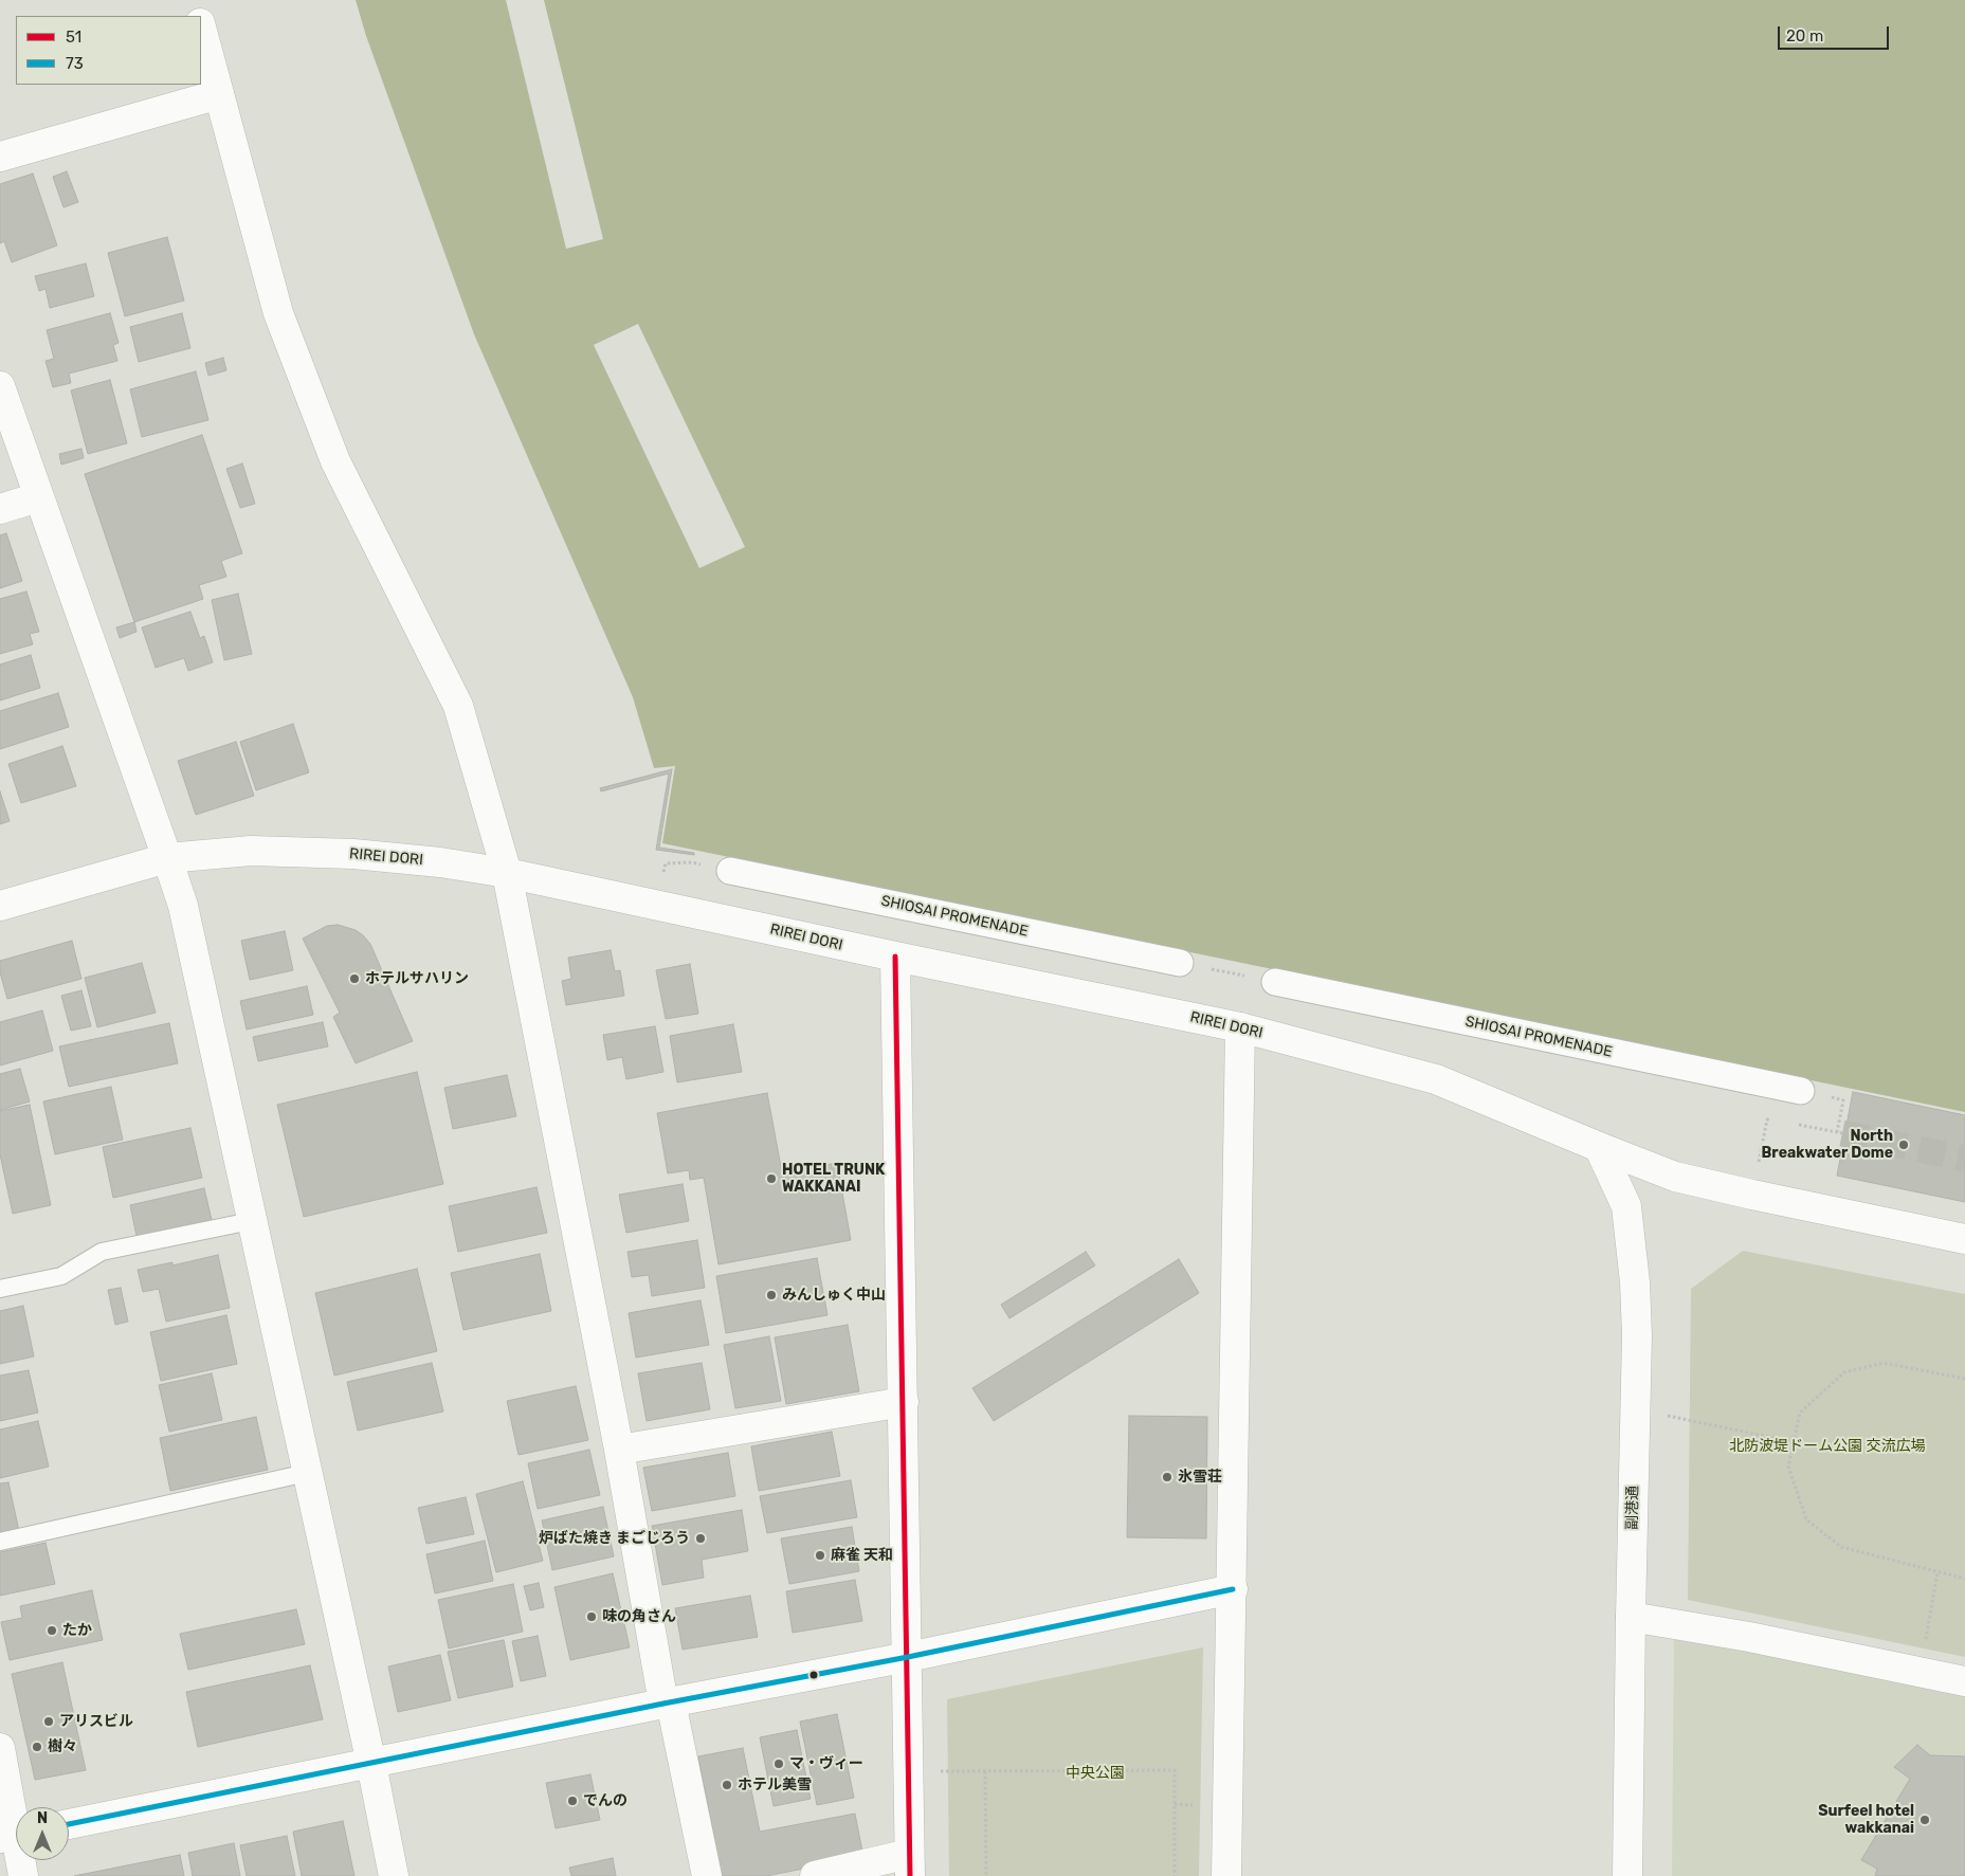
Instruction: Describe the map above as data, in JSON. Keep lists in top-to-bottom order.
{
  "streets": {
    "street": ["RIREI DORI", "SHIOSAI PROMENADE", "副港通"]
  },
  "crossings": [
    ["RIREI DORI", "副港通"]
  ],
  "parks": ["北防波堤ドーム公園 交流広場", "中央公園"],
  "places": [
    "ホテルサハリン",
    "North Breakwater Dome",
    "HOTEL TRUNK WAKKANAI",
    "みんしゅく中山",
    "氷雪荘",
    "炉ばた焼き まごじろう",
    "麻雀 天和",
    "味の角さん",
    "たか",
    "アリスビル",
    "樹々",
    "マ・ヴィー",
    "ホテル美雪",
    "でんの",
    "Surfeel hotel wakkanai"
  ],
  "lines": ["transit line 51", "transit line 73"],
  "legend": ["51", "73"],
  "scale_bar": "20 m",
  "north": "top"
}
